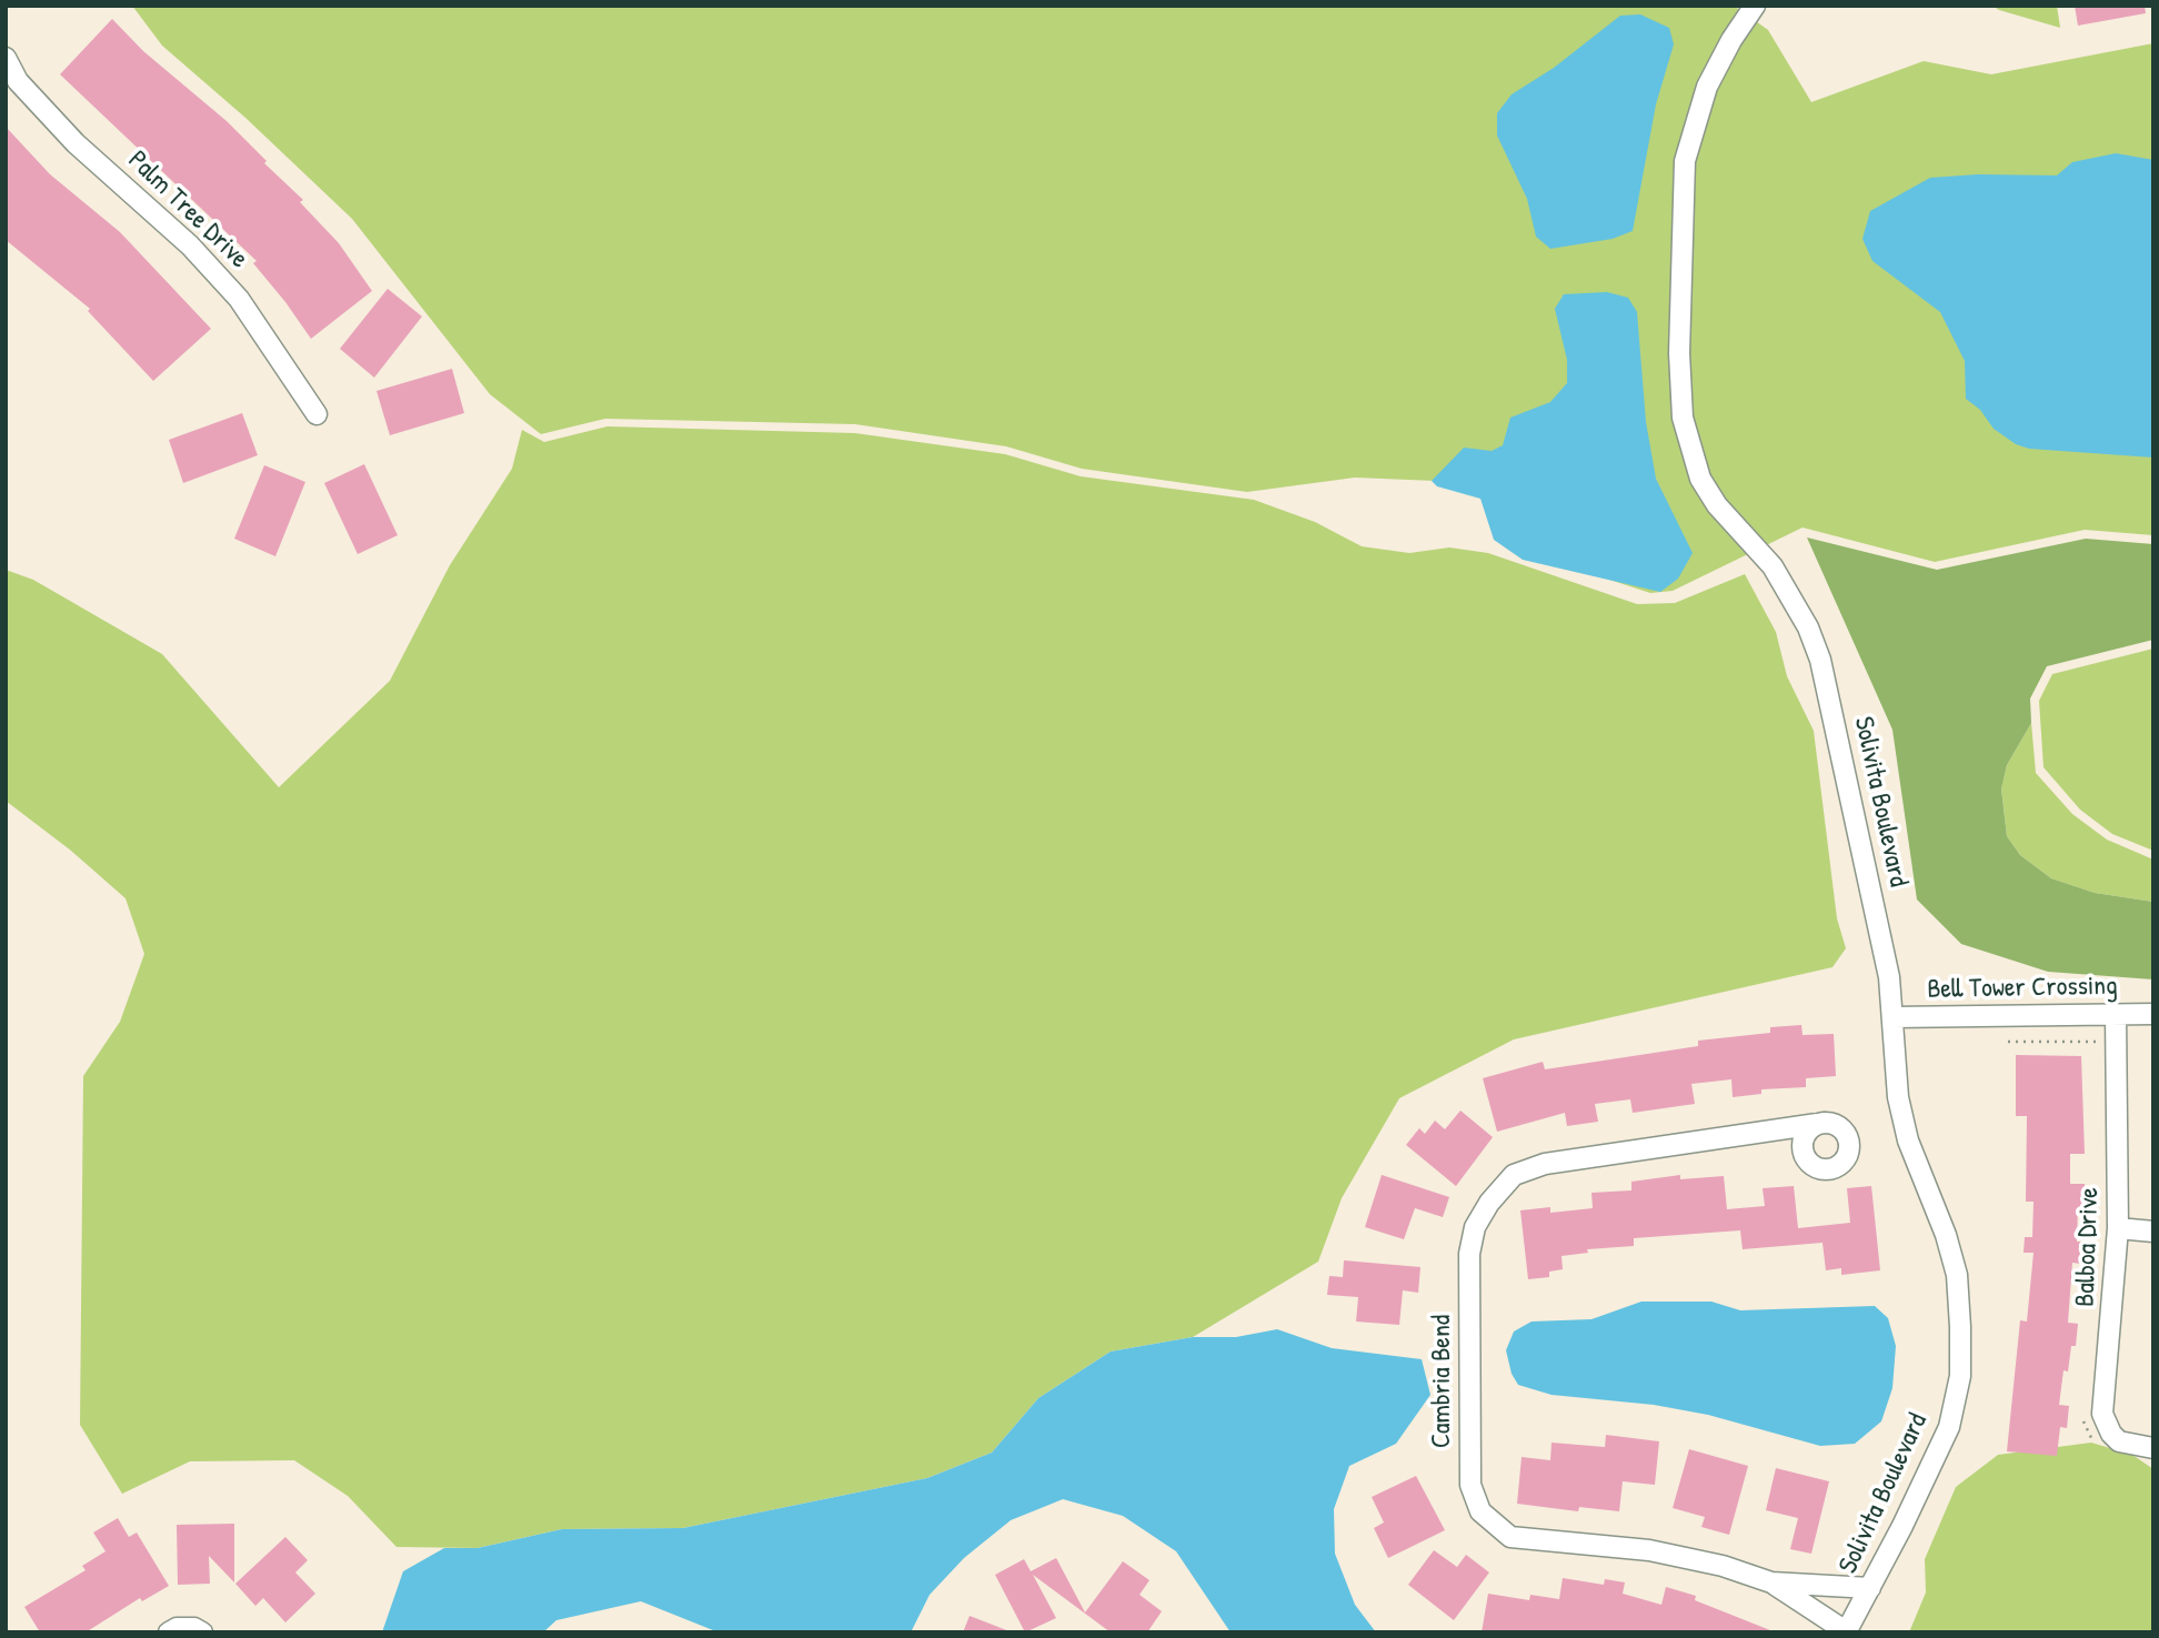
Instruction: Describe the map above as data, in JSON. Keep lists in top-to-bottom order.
{
  "streets": {
    "street": [
      "Palm Tree Drive",
      "Solivita Boulevard",
      "Bell Tower Crossing",
      "Balboa Drive",
      "Cambria Bend"
    ]
  },
  "crossings": [
    ["Solivita Boulevard", "Bell Tower Crossing"],
    ["Solivita Boulevard", "Cambria Bend"],
    ["Bell Tower Crossing", "Balboa Drive"]
  ]
}
